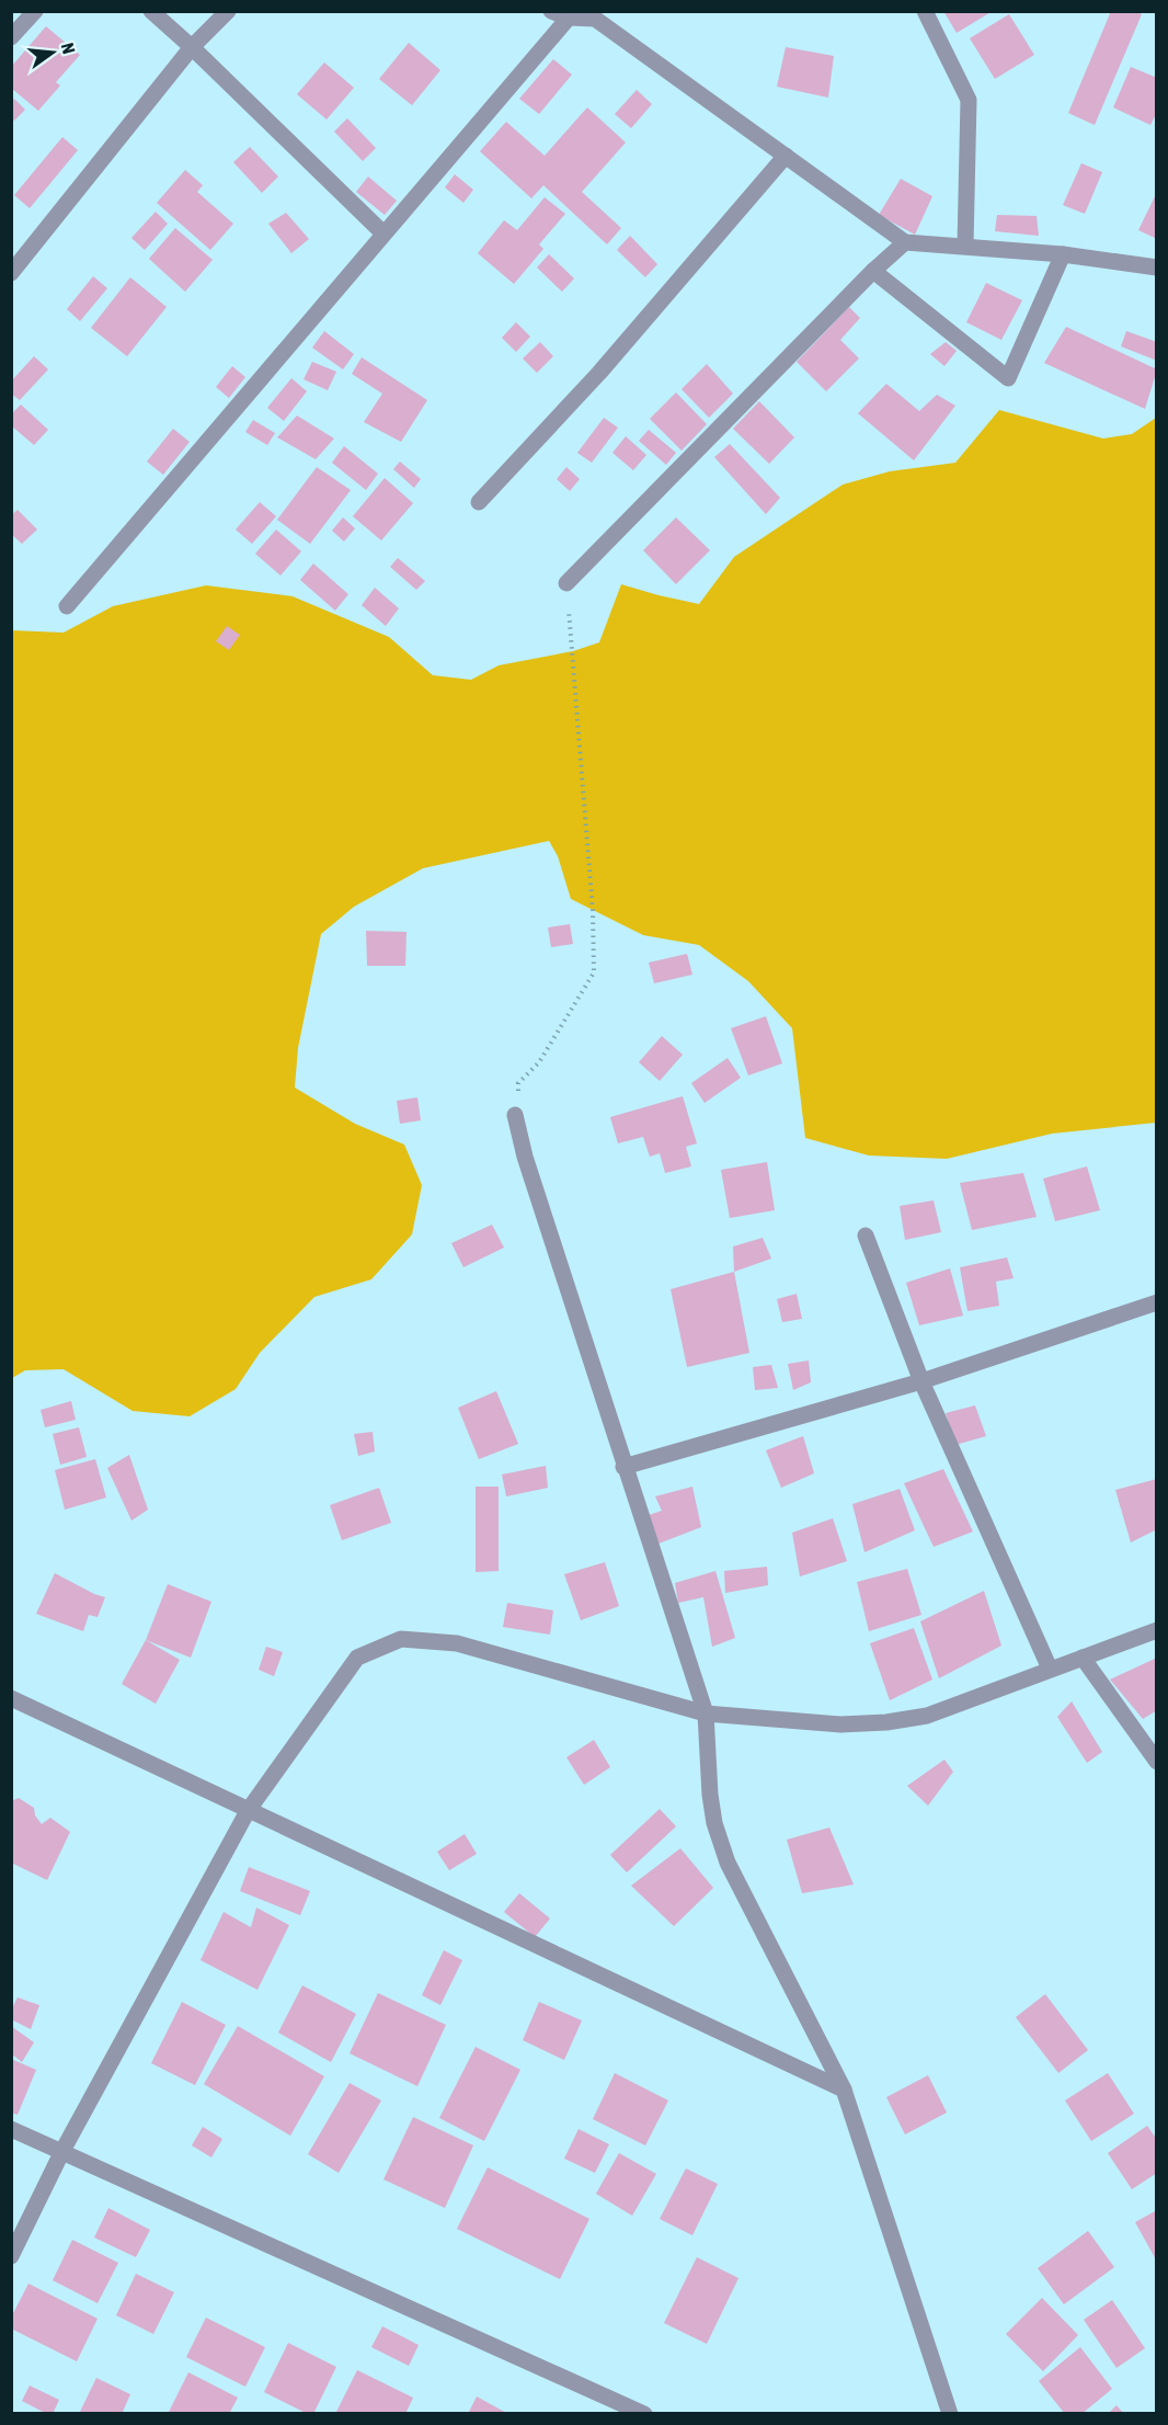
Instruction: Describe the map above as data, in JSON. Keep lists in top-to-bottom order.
{
  "north": "right"
}
